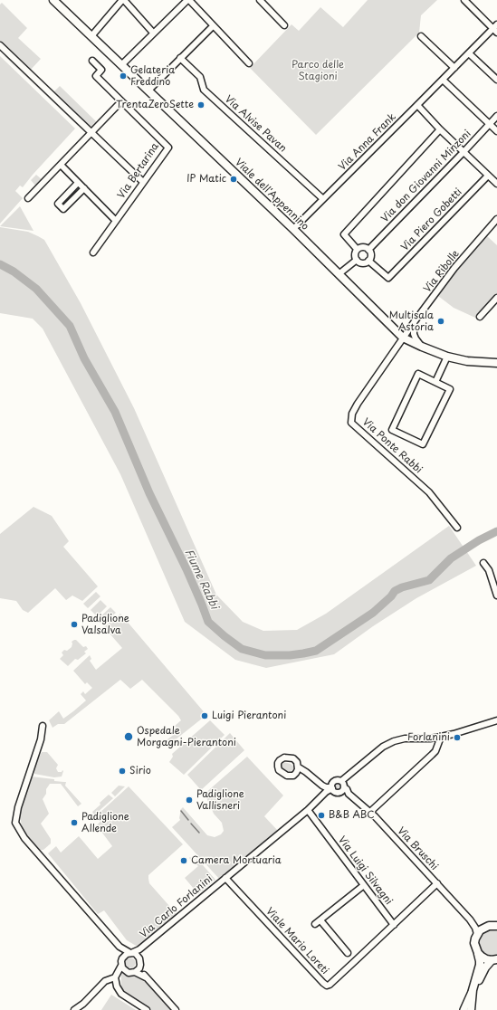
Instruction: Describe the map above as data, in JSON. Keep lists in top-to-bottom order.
{
  "streets": {
    "main road": ["Viale dell'Appennino"],
    "street": [
      "Via Alvise Pavan",
      "Via Anna Frank",
      "Via Bertarina",
      "Via don Giovanni Minzoni",
      "Via Piero Gobetti",
      "Via Ribolle",
      "Via Ponte Rabbi",
      "Via Bruschi",
      "Via Luigi Silvagni",
      "Via Carlo Forlanini",
      "Viale Mario Loreti"
    ]
  },
  "crossings": [
    ["Via Alvise Pavan", "Via Anna Frank"],
    ["Via Anna Frank", "Viale dell'Appennino"],
    ["Via don Giovanni Minzoni", "Via Piero Gobetti"],
    ["Viale dell'Appennino", "Via Ribolle"],
    ["Viale dell'Appennino", "Via Ponte Rabbi"],
    ["Via Ribolle", "Via Ponte Rabbi"],
    ["Via Bruschi", "Viale Mario Loreti"],
    ["Via Luigi Silvagni", "Via Carlo Forlanini"],
    ["Via Luigi Silvagni", "Viale Mario Loreti"],
    ["Via Carlo Forlanini", "Viale Mario Loreti"]
  ],
  "water": ["Fiume Rabbi"],
  "parks": ["Parco delle Stagioni"],
  "places": [
    "Gelateria Freddino",
    "TrentaZeroSette",
    "IP Matic",
    "Multisala Astoria",
    "Padiglione Valsalva",
    "Luigi Pierantoni",
    "Ospedale Morgagni-Pierantoni",
    "Forlanini",
    "Sirio",
    "Padiglione Vallisneri",
    "B&B ABC",
    "Padiglione Allende",
    "Camera Mortuaria"
  ]
}
